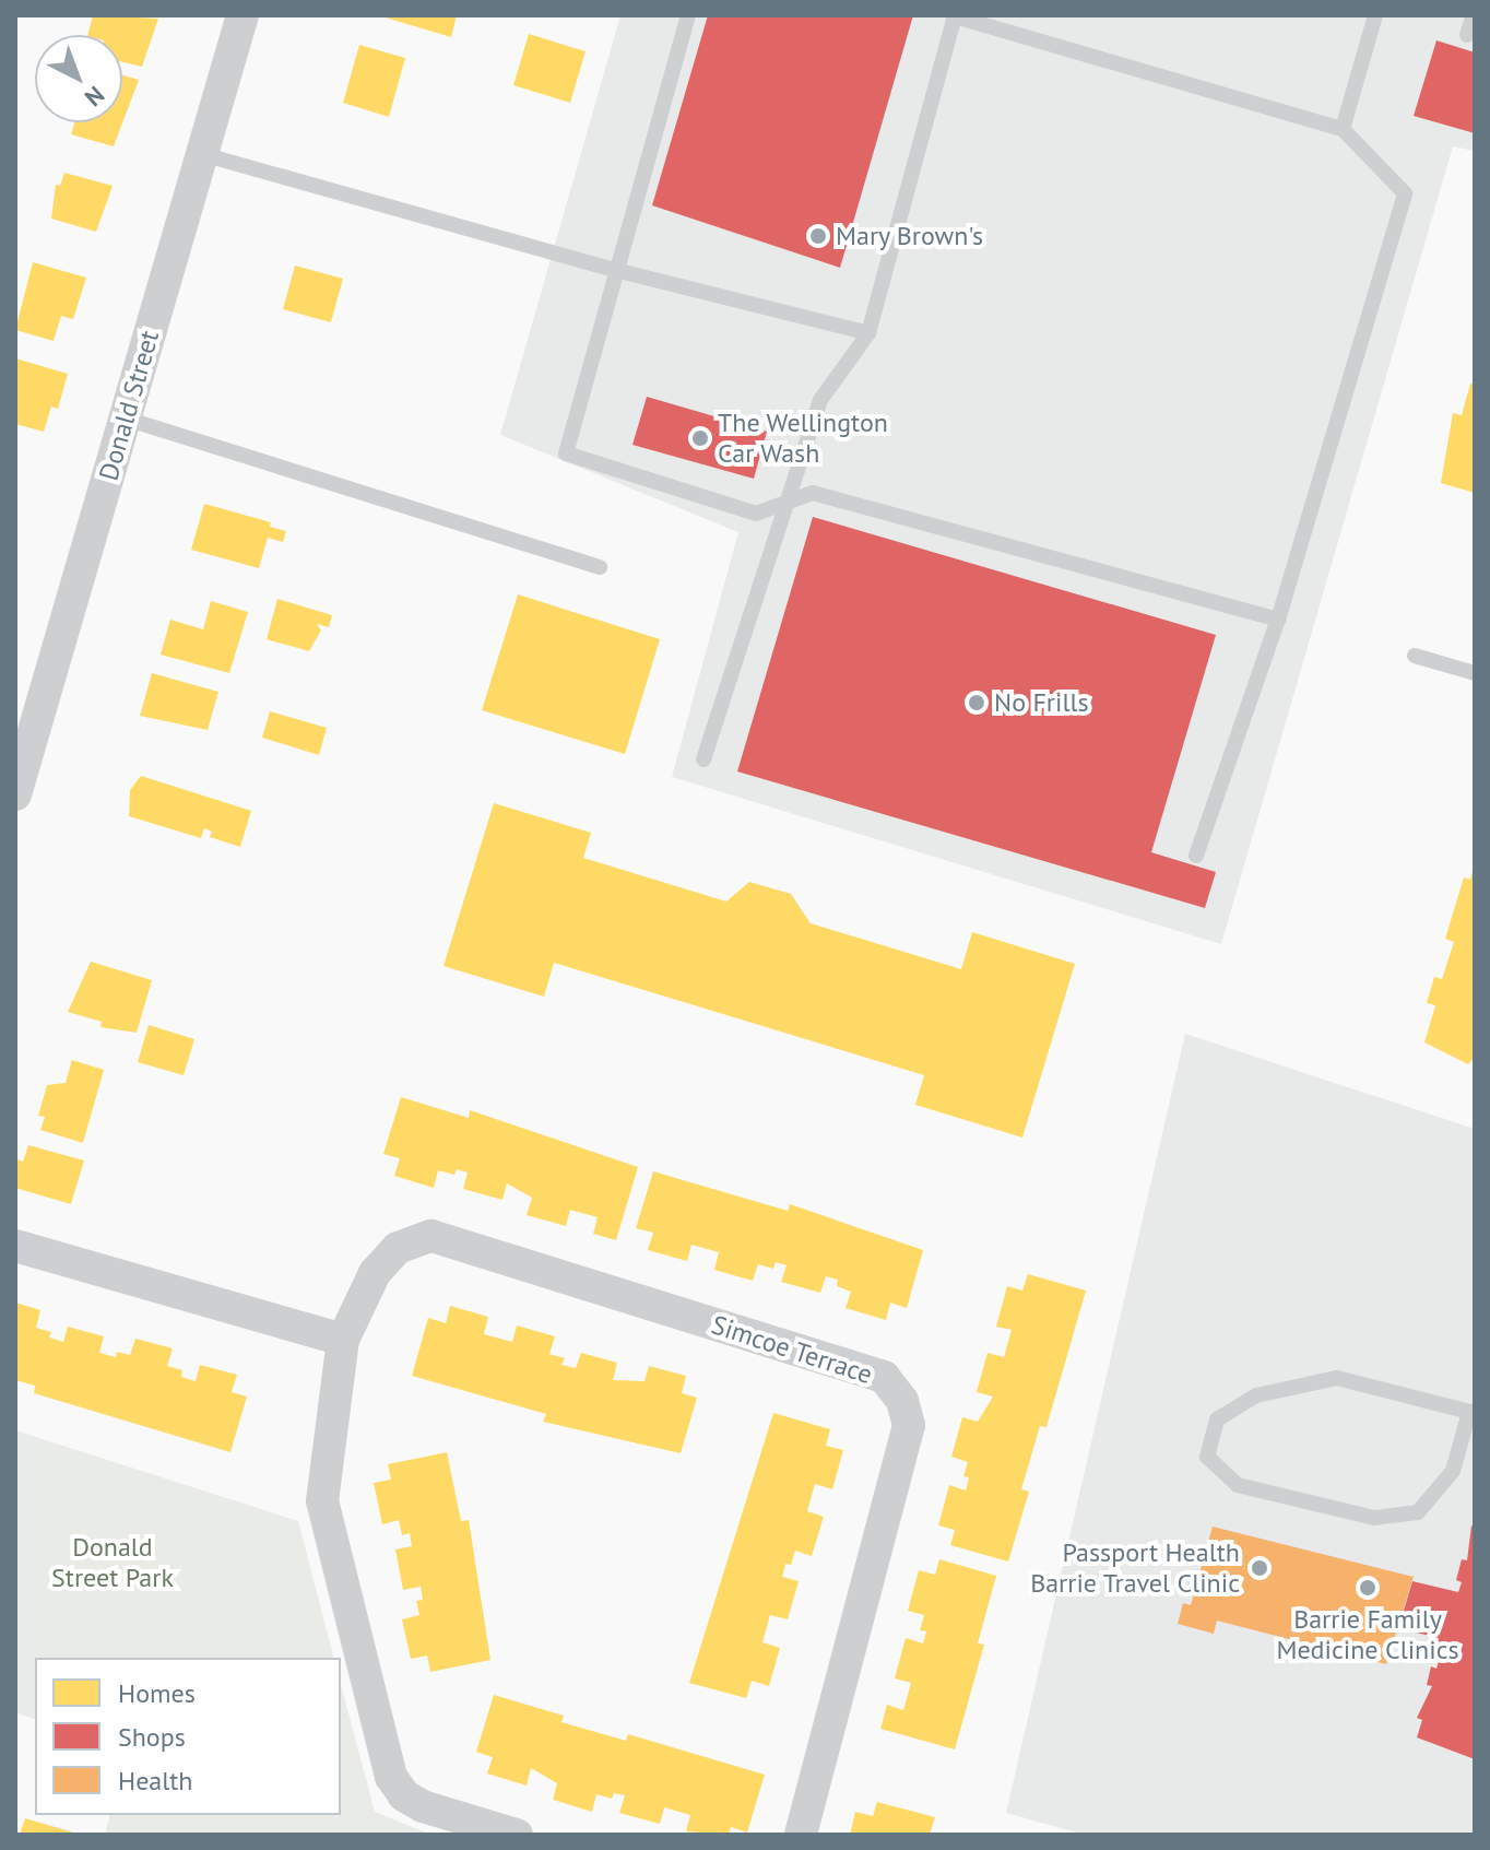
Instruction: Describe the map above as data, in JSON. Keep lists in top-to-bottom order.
{
  "streets": {
    "street": ["Donald Street", "Simcoe Terrace"]
  },
  "parks": ["Donald Street Park"],
  "places": [
    "Mary Brown's",
    "The Wellington Car Wash",
    "No Frills",
    "Passport Health Barrie Travel Clinic",
    "Barrie Family Medicine Clinics"
  ],
  "legend": ["Homes", "Shops", "Health"],
  "north": "bottom right"
}
